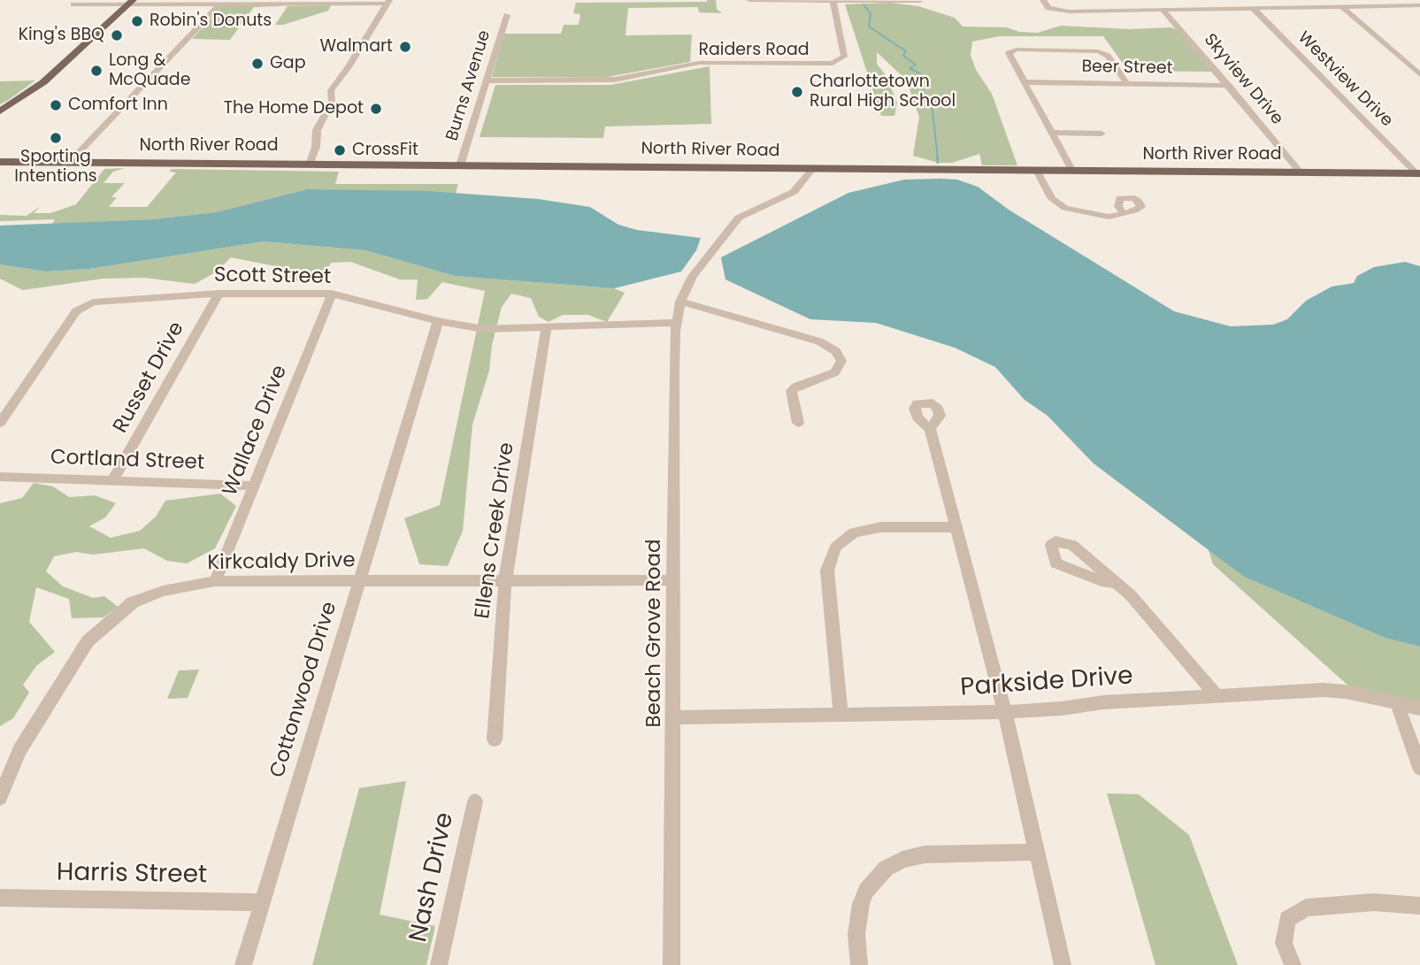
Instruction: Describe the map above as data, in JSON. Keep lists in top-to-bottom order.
{
  "streets": {
    "main road": ["North River Road"],
    "street": [
      "Raiders Road",
      "Beer Street",
      "Skyview Drive",
      "Westview Drive",
      "Burns Avenue",
      "Scott Street",
      "Russet Drive",
      "Wallace Drive",
      "Cortland Street",
      "Ellens Creek Drive",
      "Kirkcaldy Drive",
      "Beach Grove Road",
      "Parkside Drive",
      "Cottonwood Drive",
      "Harris Street",
      "Nash Drive"
    ]
  },
  "crossings": [
    ["Raiders Road", "Burns Avenue"],
    ["Beer Street", "Skyview Drive"],
    ["Skyview Drive", "North River Road"],
    ["Westview Drive", "North River Road"],
    ["Burns Avenue", "North River Road"],
    ["North River Road", "Beach Grove Road"],
    ["Scott Street", "Russet Drive"],
    ["Scott Street", "Wallace Drive"],
    ["Scott Street", "Ellens Creek Drive"],
    ["Scott Street", "Beach Grove Road"],
    ["Scott Street", "Cottonwood Drive"],
    ["Russet Drive", "Cortland Street"],
    ["Wallace Drive", "Cortland Street"],
    ["Wallace Drive", "Kirkcaldy Drive"],
    ["Ellens Creek Drive", "Kirkcaldy Drive"],
    ["Kirkcaldy Drive", "Beach Grove Road"],
    ["Kirkcaldy Drive", "Cottonwood Drive"],
    ["Beach Grove Road", "Parkside Drive"],
    ["Cottonwood Drive", "Harris Street"]
  ],
  "places": [
    "Robin's Donuts",
    "King's BBQ",
    "Walmart",
    "Gap",
    "Long & McQuade",
    "Charlottetown Rural High School",
    "Comfort Inn",
    "The Home Depot",
    "Sporting Intentions",
    "CrossFit"
  ]
}
